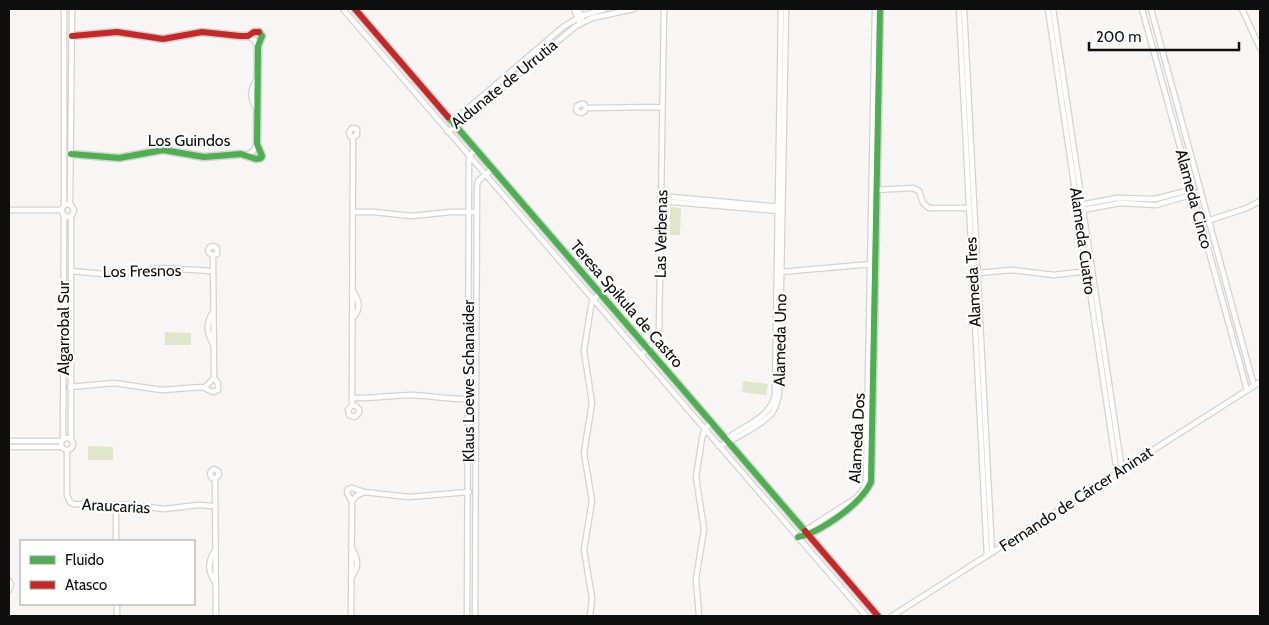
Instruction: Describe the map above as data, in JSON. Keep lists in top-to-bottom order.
{
  "streets": {
    "street": [
      "Aldunate de Urrutia",
      "Los Guindos",
      "Alameda Cinco",
      "Las Verbenas",
      "Alameda Cuatro",
      "Los Fresnos",
      "Alameda Tres",
      "Teresa Spikula de Castro",
      "Algarrobal Sur",
      "Alameda Uno",
      "Klaus Loewe Schanaider",
      "Alameda Dos",
      "Fernando de Cárcer Aninat",
      "Araucarias"
    ]
  },
  "crossings": [
    ["Aldunate de Urrutia", "Teresa Spikula de Castro"],
    ["Alameda Cinco", "Fernando de Cárcer Aninat"],
    ["Las Verbenas", "Teresa Spikula de Castro"],
    ["Alameda Cuatro", "Fernando de Cárcer Aninat"],
    ["Los Fresnos", "Algarrobal Sur"],
    ["Alameda Tres", "Fernando de Cárcer Aninat"],
    ["Teresa Spikula de Castro", "Alameda Uno"],
    ["Teresa Spikula de Castro", "Klaus Loewe Schanaider"],
    ["Teresa Spikula de Castro", "Alameda Dos"],
    ["Algarrobal Sur", "Araucarias"]
  ],
  "legend": ["Fluido", "Atasco"],
  "scale_bar": "200 m"
}
